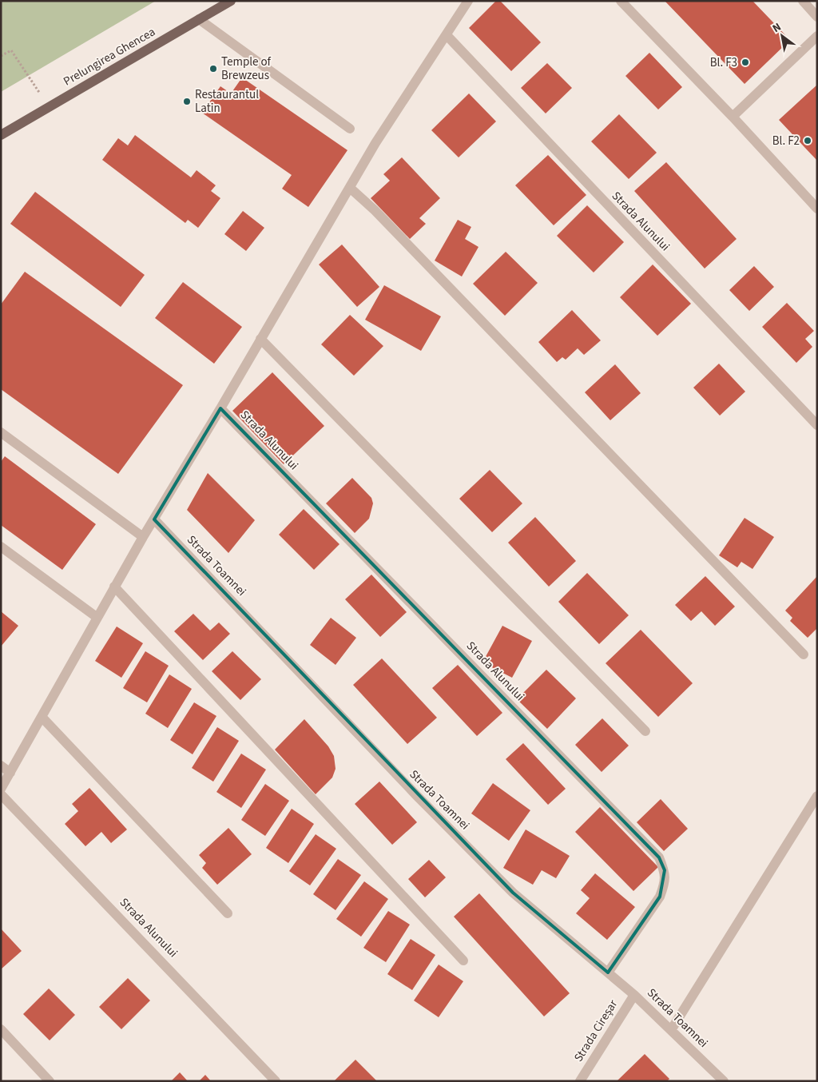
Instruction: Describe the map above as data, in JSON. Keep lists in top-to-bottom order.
{
  "streets": {
    "main road": ["Prelungirea Ghencea"],
    "street": ["Strada Alunului", "Strada Toamnei", "Strada Cireșar"]
  },
  "crossings": [
    ["Strada Alunului", "Strada Toamnei"],
    ["Strada Toamnei", "Strada Cireșar"]
  ],
  "places": [
    "Bl. F3",
    "Temple of Brewzeus",
    "Restaurantul Latin",
    "Bl. F2"
  ],
  "north": "top left"
}
